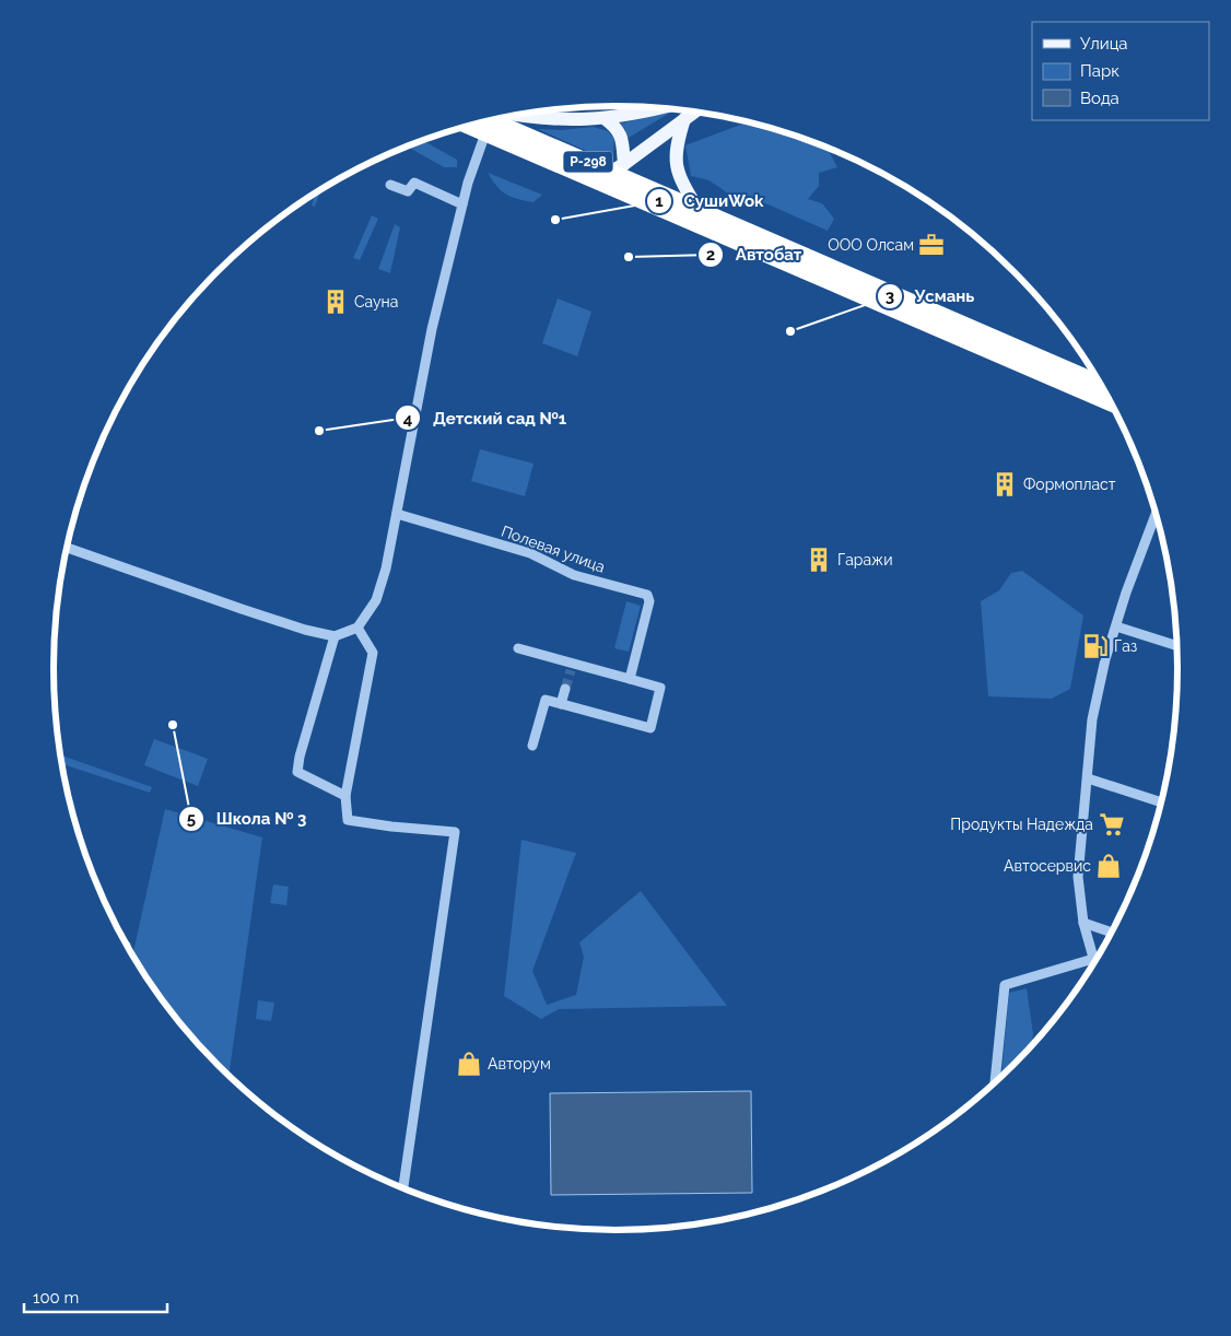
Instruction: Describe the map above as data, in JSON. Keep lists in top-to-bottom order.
{
  "streets": {
    "highway": ["Р-298"],
    "street": ["Полевая улица"]
  },
  "places": {
    "other": [
      "CушиWok",
      "Автобат",
      "Усмань",
      "Детский сад №1",
      "Школа № 3"
    ],
    "office": ["ООО Олсам"],
    "building": ["Сауна", "Формопласт", "Гаражи"],
    "fuel station": ["Газ"],
    "supermarket": ["Продукты Надежда"],
    "shop": ["Автосервис", "Авторум"]
  },
  "legend": ["Улица", "Парк", "Вода"],
  "scale_bar": "100 m"
}
